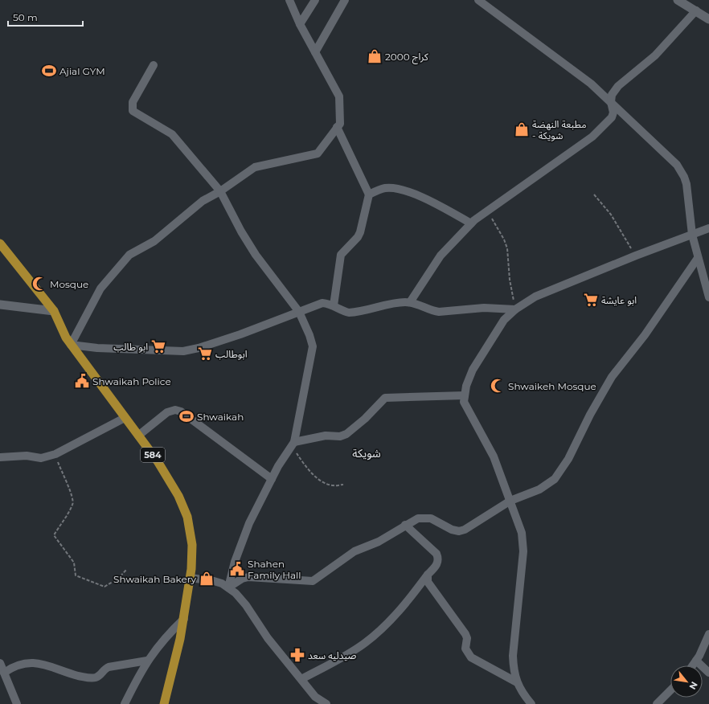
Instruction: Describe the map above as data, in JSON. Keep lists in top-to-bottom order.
{
  "streets": {
    "main road": ["584"]
  },
  "districts": ["شويكة"],
  "places": {
    "shop": ["كراج 2000", "مطبعة النهضة - شويكة", "Shwaikah Bakery"],
    "sports": ["Ajial GYM", "Shwaikah"],
    "mosque": ["Mosque", "Shwaikeh Mosque"],
    "supermarket": ["ابو عايشة", "ابو طالب", "ابوطالب"],
    "public building": ["Shwaikah Police", "Shahen Family Hall"],
    "pharmacy": ["صيدليه سعد"]
  },
  "scale_bar": "50 m",
  "north": "bottom right"
}
